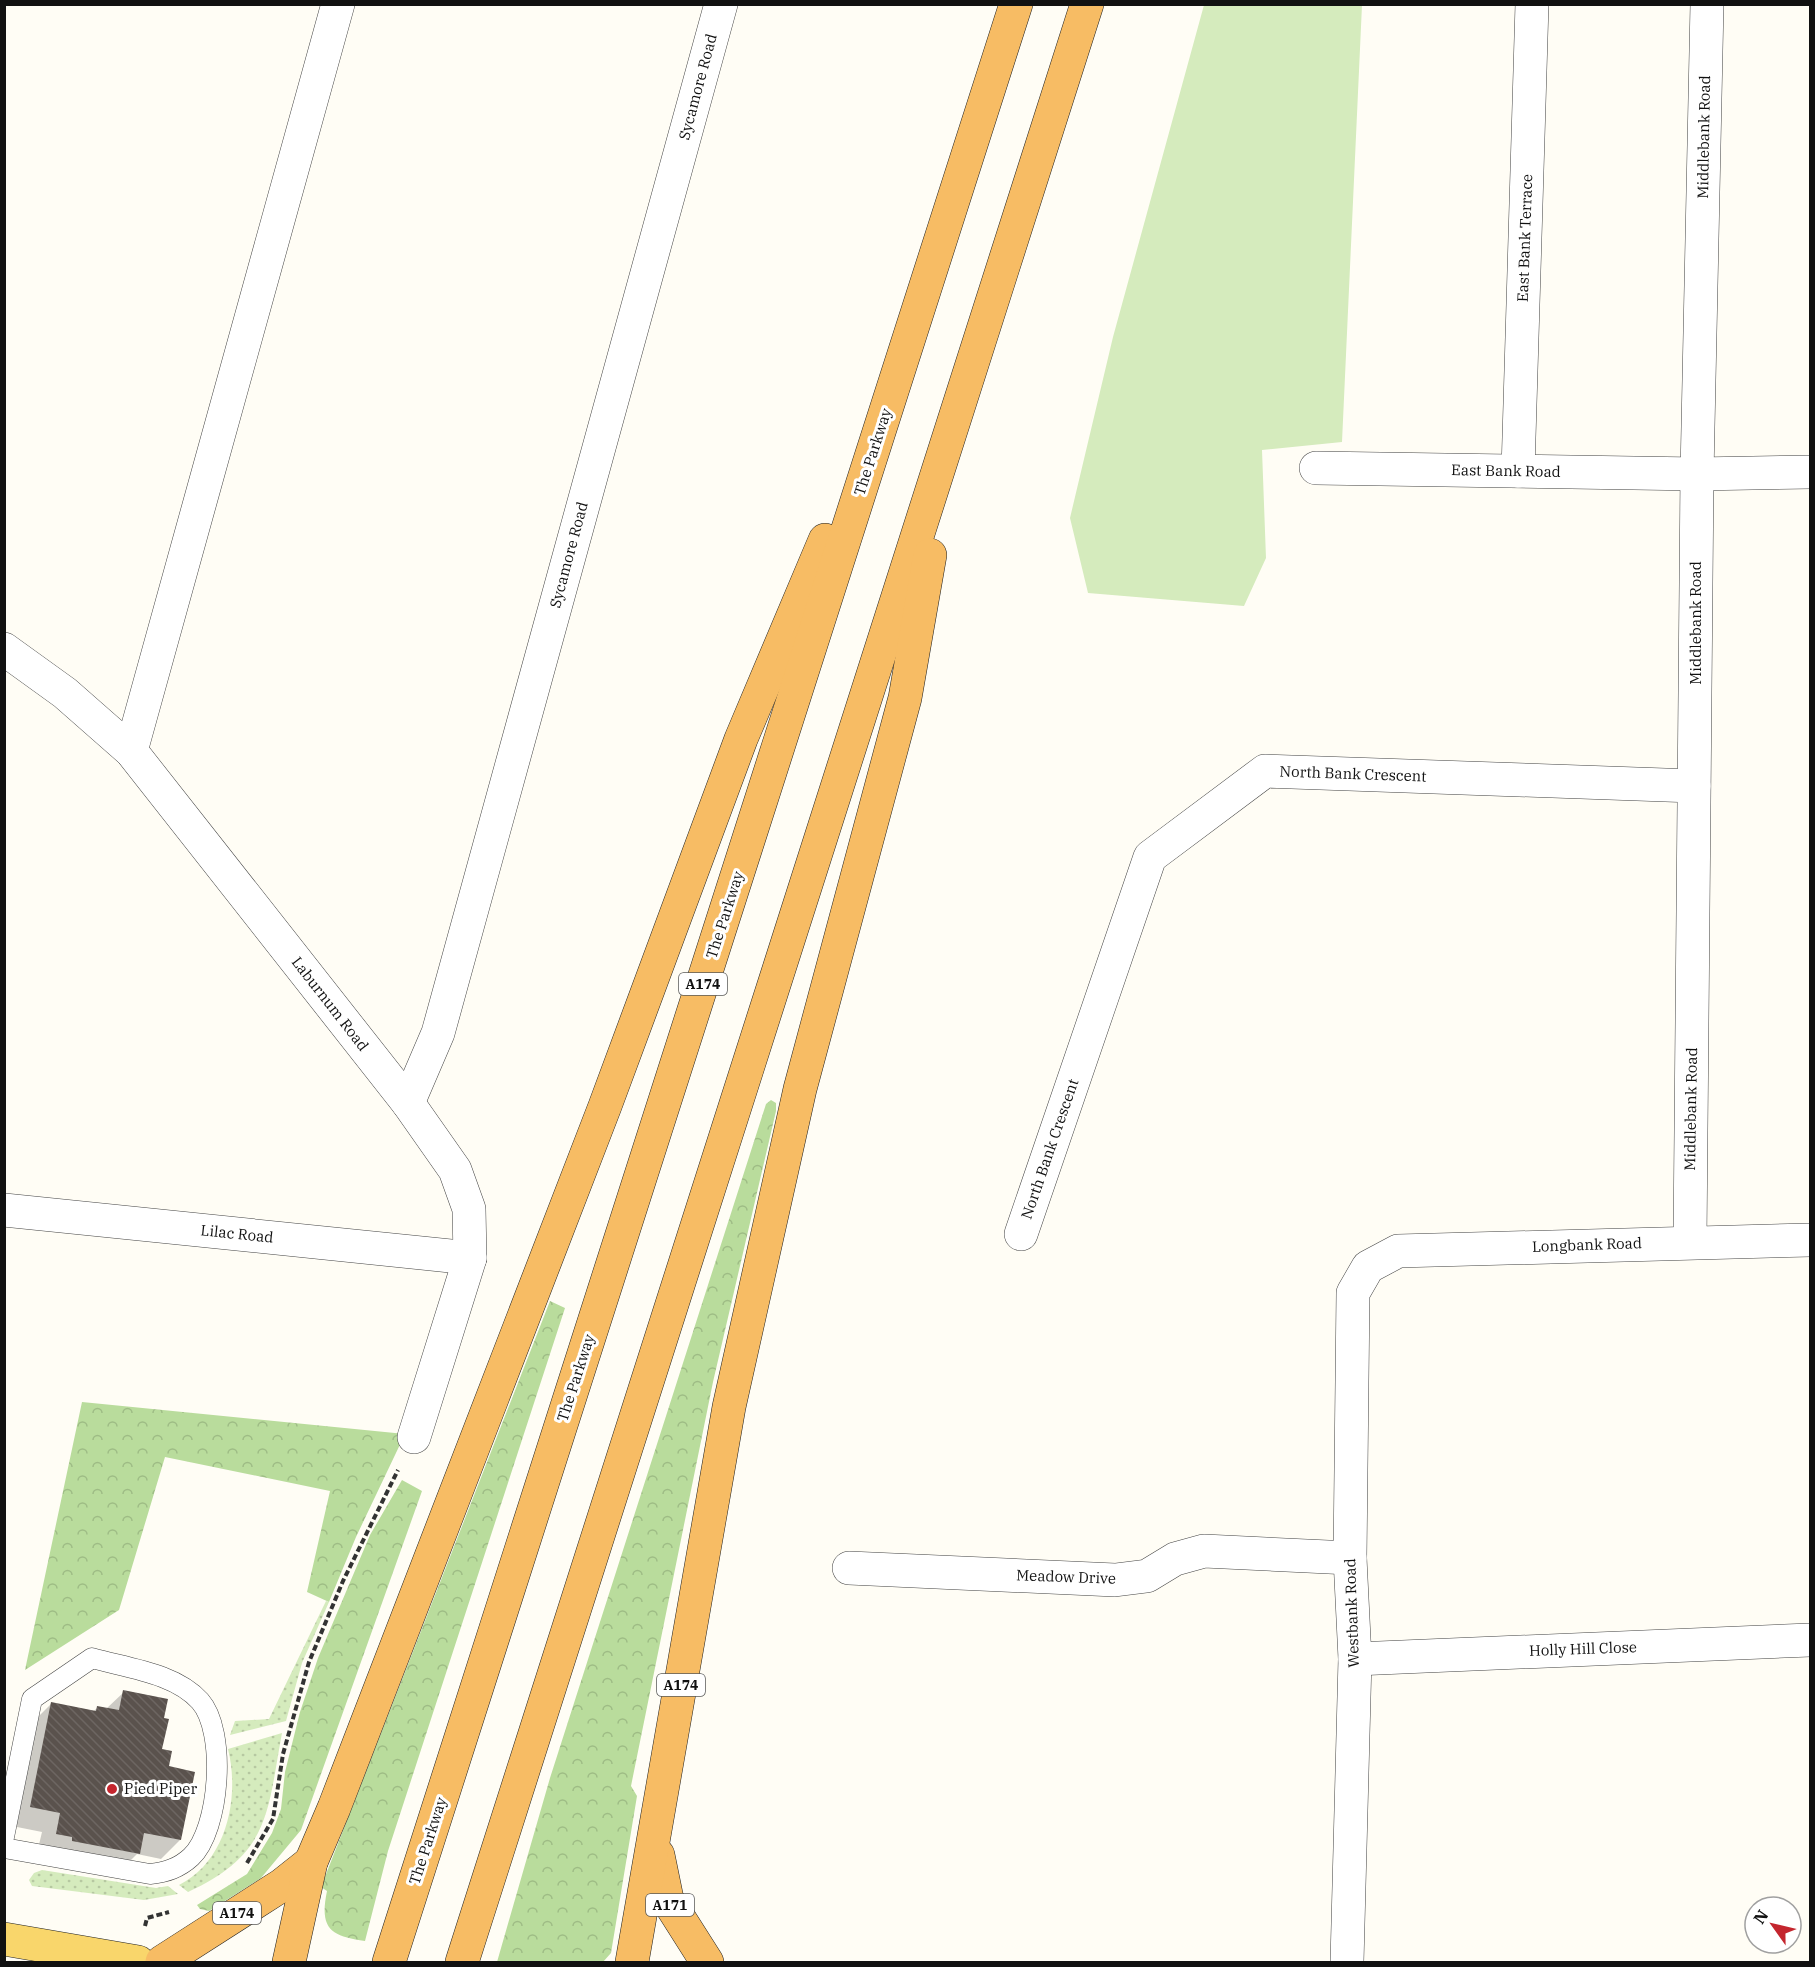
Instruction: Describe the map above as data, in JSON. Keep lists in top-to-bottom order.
{
  "streets": {
    "highway": ["The Parkway", "A174", "A171"],
    "street": [
      "Sycamore Road",
      "Middlebank Road",
      "East Bank Terrace",
      "East Bank Road",
      "North Bank Crescent",
      "Laburnum Road",
      "Lilac Road",
      "Longbank Road",
      "Meadow Drive",
      "Westbank Road",
      "Holly Hill Close"
    ]
  },
  "crossings": [
    ["Sycamore Road", "Laburnum Road"],
    ["Middlebank Road", "East Bank Road"],
    ["Middlebank Road", "North Bank Crescent"],
    ["Middlebank Road", "Longbank Road"],
    ["East Bank Terrace", "East Bank Road"],
    ["The Parkway", "A174"],
    ["A174", "A171"],
    ["Laburnum Road", "Lilac Road"],
    ["Longbank Road", "Westbank Road"],
    ["Meadow Drive", "Westbank Road"],
    ["Westbank Road", "Holly Hill Close"]
  ],
  "places": ["Pied Piper"],
  "north": "top left"
}
